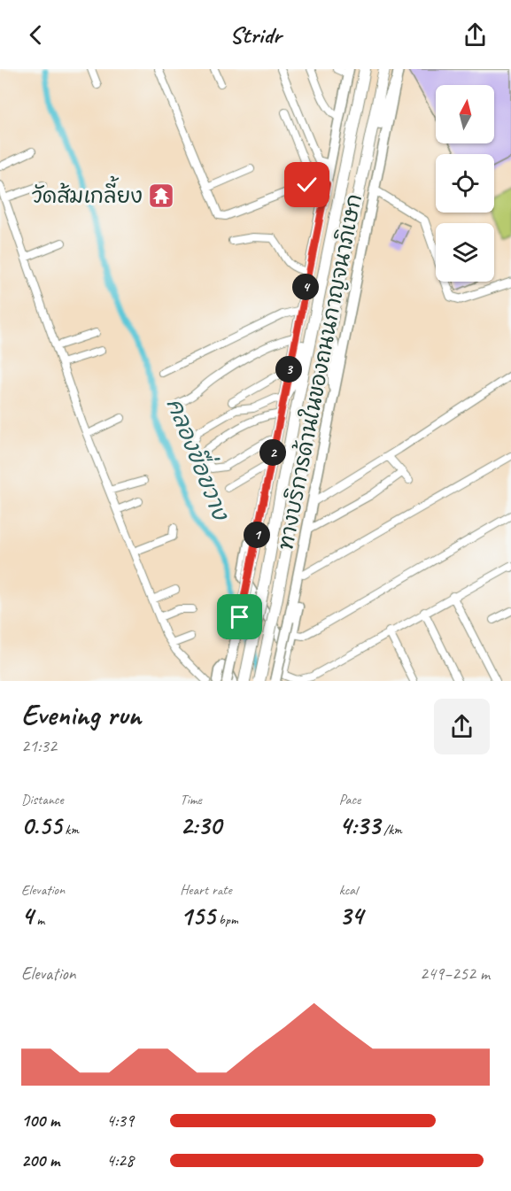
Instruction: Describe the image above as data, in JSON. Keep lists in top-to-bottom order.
{
  "streets": {
    "main road": ["ทางบริการด้านในของถนนกาญจนาภิเษก"]
  },
  "water": ["คลองขื่อขวาง"],
  "places": {
    "temple": ["วัดส้มเกลี้ยง"]
  },
  "north": "top",
  "page": {
    "header": "Stridr",
    "pins": [
      "4",
      "3",
      "2",
      "1"
    ],
    "heading": ["Evening run", "21:32"],
    "stats": [
      ["Distance", "0.55 km"],
      ["Time", "2:30"],
      ["Pace", "4:33 /km"],
      ["Elevation", "4 m"],
      ["Heart rate", "155 bpm"],
      ["kcal", "34"]
    ],
    "chart": ["Elevation", "249–252 m"],
    "list": [
      {
        "name": "100 m",
        "note": "4:39"
      },
      {
        "name": "200 m",
        "note": "4:28"
      }
    ]
  }
}
